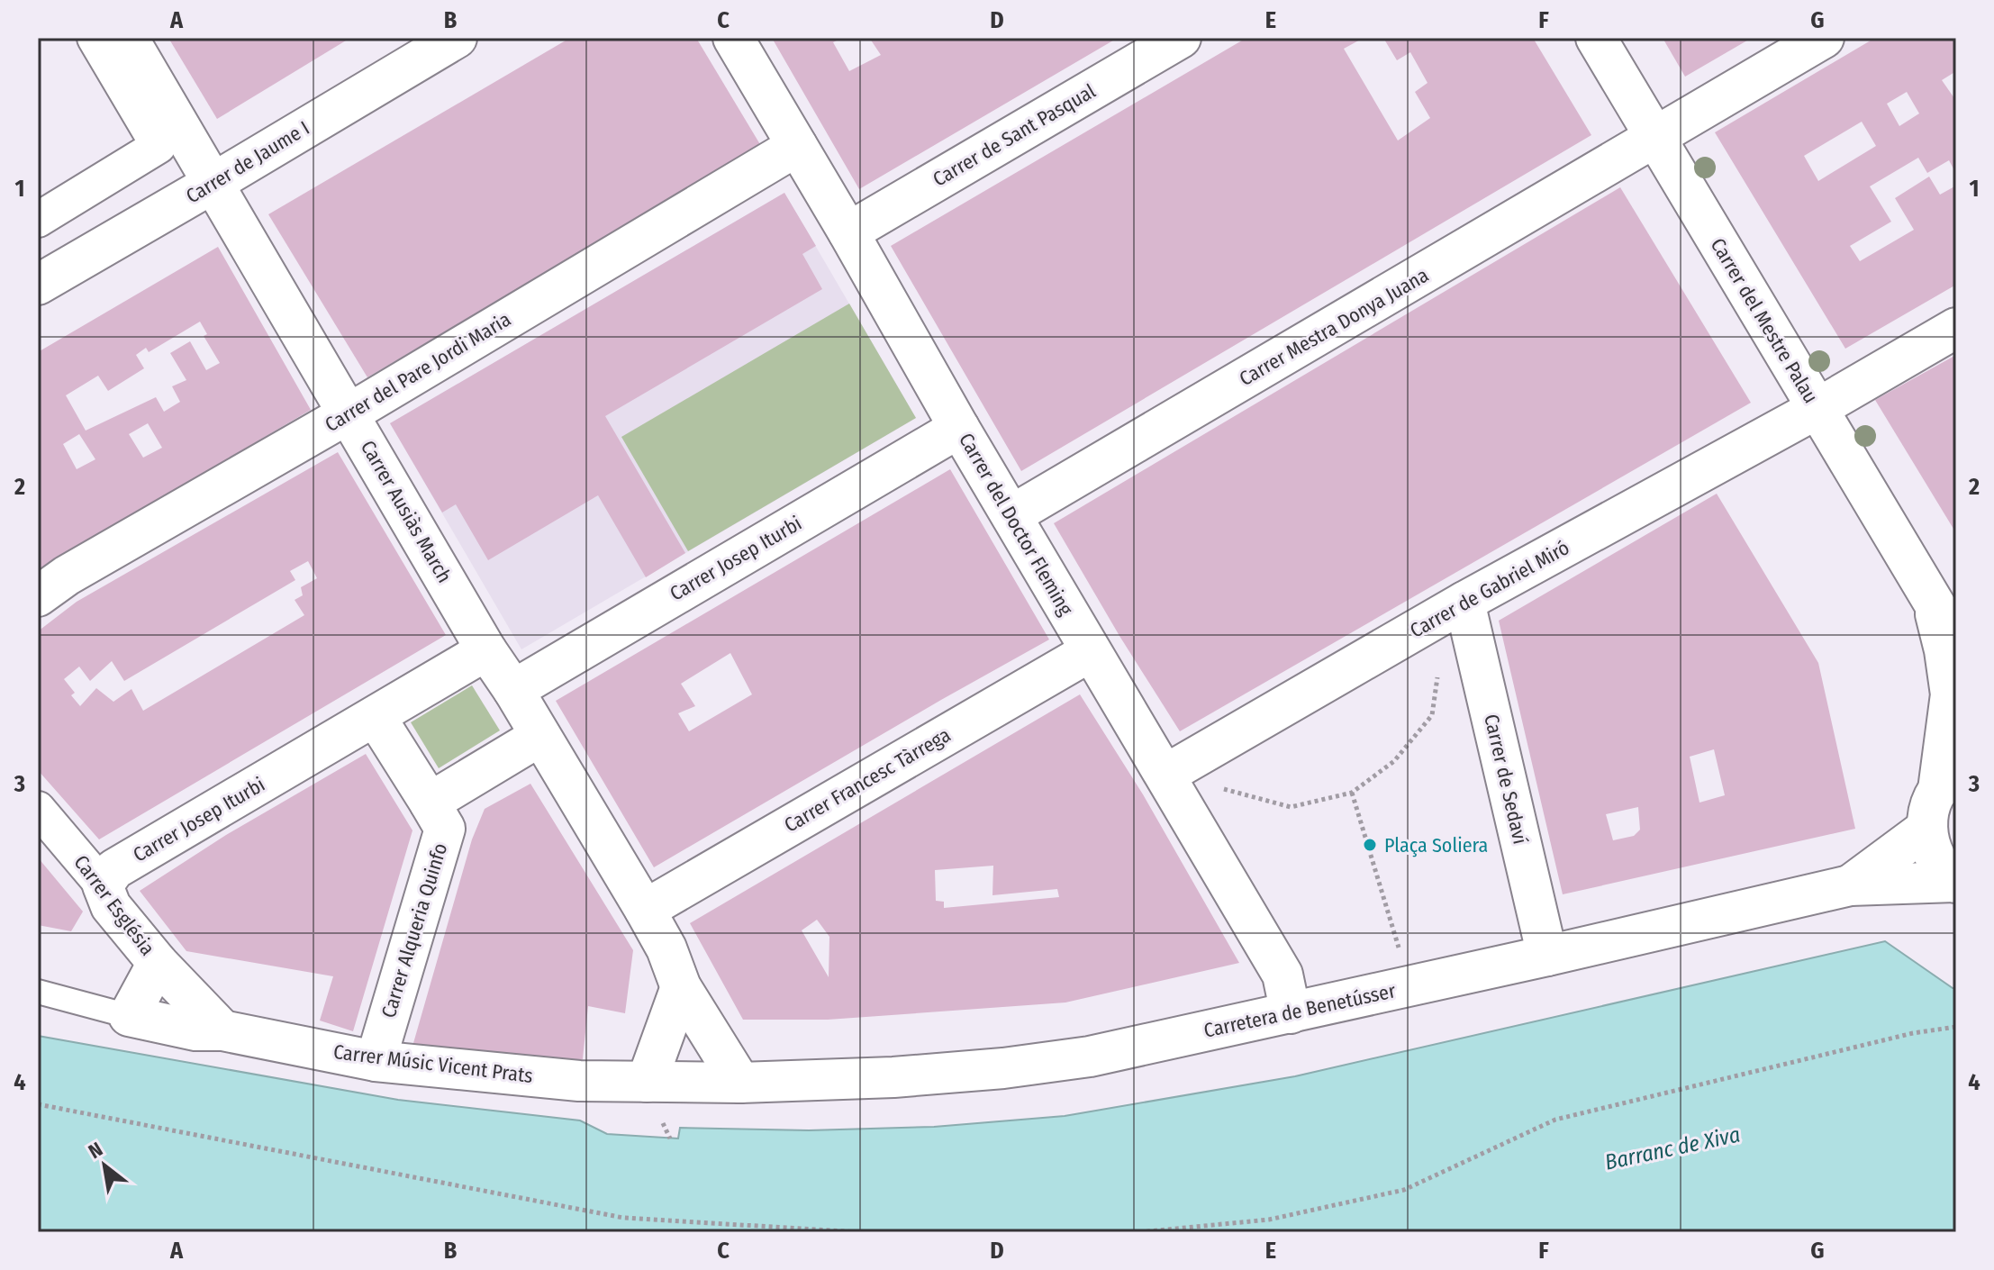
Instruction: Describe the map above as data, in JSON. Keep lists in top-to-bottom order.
{
  "streets": {
    "street": [
      "Carrer de Sant Pasqual",
      "Carrer de Jaume I",
      "Carrer del Mestre Palau",
      "Carrer Mestra Donya Juana",
      "Carrer del Pare Jordi Maria",
      "Carrer Ausiàs March",
      "Carrer del Doctor Fleming",
      "Carrer Josep Iturbi",
      "Carrer de Gabriel Miró",
      "Carrer de Sedaví",
      "Carrer Francesc Tàrrega",
      "Carrer Església",
      "Carrer Alqueria Quinfo",
      "Carretera de Benetússer",
      "Carrer Músic Vicent Prats"
    ]
  },
  "crossings": [
    ["Carrer de Sant Pasqual", "Carrer del Doctor Fleming"],
    ["Carrer de Jaume I", "Carrer Ausiàs March"],
    ["Carrer del Mestre Palau", "Carrer Mestra Donya Juana"],
    ["Carrer del Mestre Palau", "Carrer de Gabriel Miró"],
    ["Carrer Mestra Donya Juana", "Carrer del Doctor Fleming"],
    ["Carrer del Pare Jordi Maria", "Carrer Ausiàs March"],
    ["Carrer del Pare Jordi Maria", "Carrer del Doctor Fleming"],
    ["Carrer Ausiàs March", "Carrer Josep Iturbi"],
    ["Carrer Ausiàs March", "Carrer Francesc Tàrrega"],
    ["Carrer Ausiàs March", "Carretera de Benetússer"],
    ["Carrer Ausiàs March", "Carrer Músic Vicent Prats"],
    ["Carrer del Doctor Fleming", "Carrer Josep Iturbi"],
    ["Carrer del Doctor Fleming", "Carrer de Gabriel Miró"],
    ["Carrer del Doctor Fleming", "Carrer Francesc Tàrrega"],
    ["Carrer del Doctor Fleming", "Carretera de Benetússer"],
    ["Carrer Josep Iturbi", "Carrer Església"],
    ["Carrer Josep Iturbi", "Carrer Alqueria Quinfo"],
    ["Carrer de Gabriel Miró", "Carrer de Sedaví"],
    ["Carrer de Sedaví", "Carretera de Benetússer"],
    ["Carrer Església", "Carrer Músic Vicent Prats"],
    ["Carrer Alqueria Quinfo", "Carrer Músic Vicent Prats"],
    ["Carretera de Benetússer", "Carrer Músic Vicent Prats"]
  ],
  "water": ["Barranc de Xiva"],
  "places": ["Plaça Soliera"],
  "north": "top left",
  "grid": {
    "columns": [
      "A",
      "B",
      "C",
      "D",
      "E",
      "F",
      "G"
    ],
    "rows": [
      "1",
      "2",
      "3",
      "4"
    ]
  }
}
